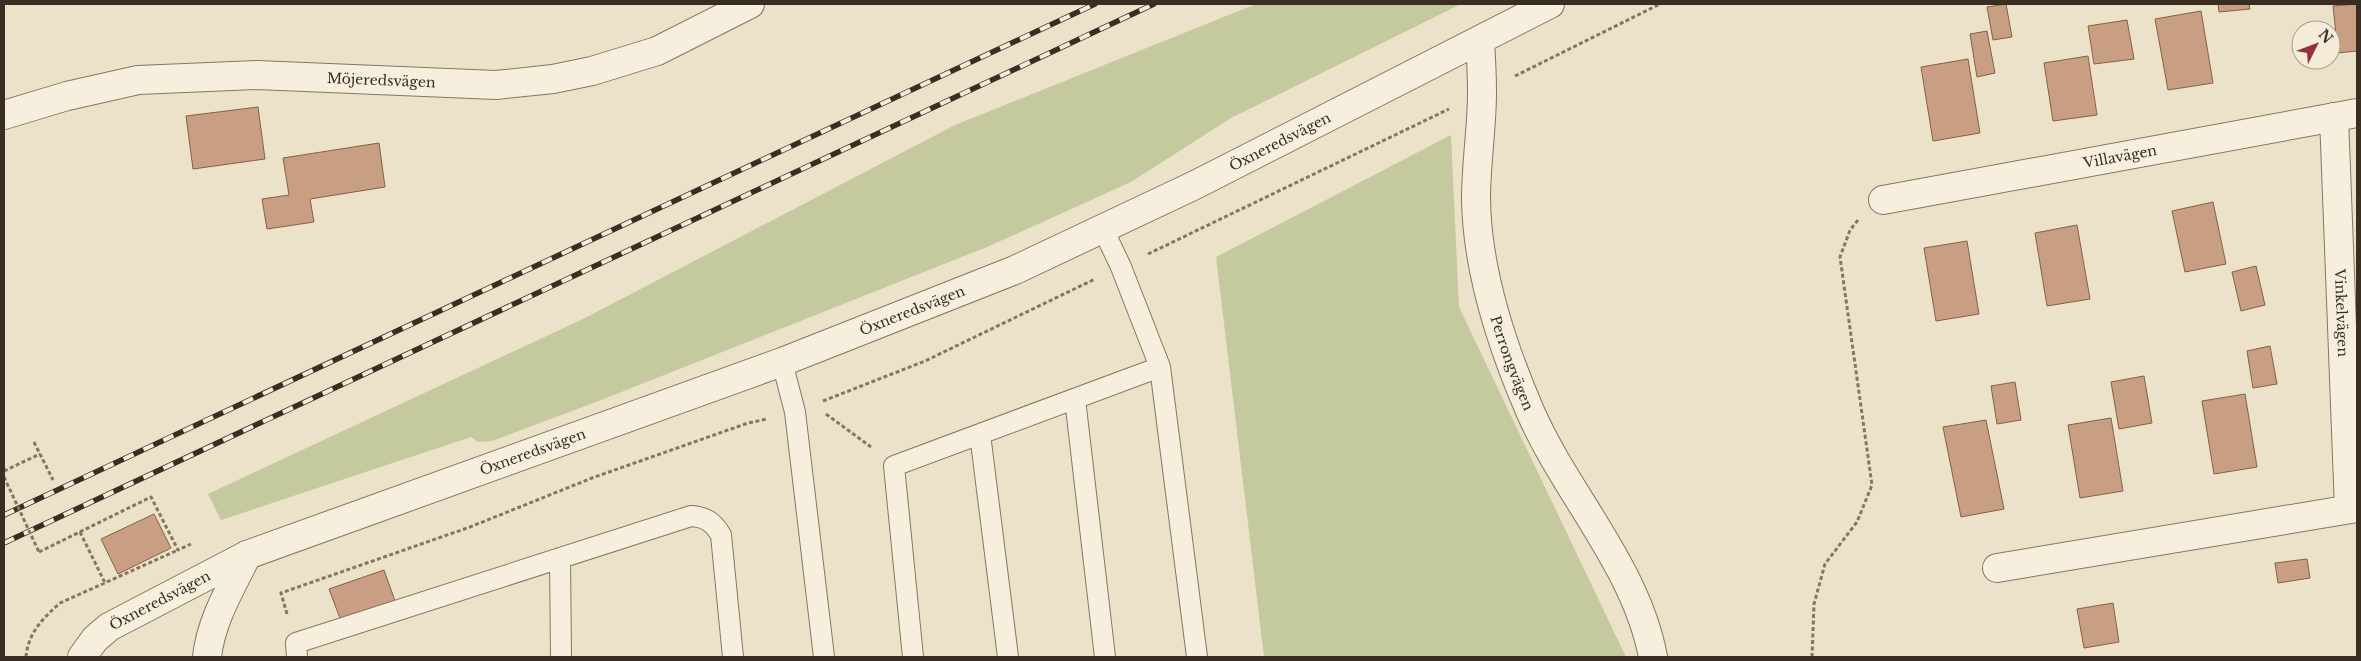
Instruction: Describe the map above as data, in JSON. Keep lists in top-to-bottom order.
{
  "streets": {
    "street": [
      "Möjeredsvägen",
      "Öxneredsvägen",
      "Villavägen",
      "Vinkelvägen",
      "Perrongvägen"
    ]
  },
  "crossings": [
    ["Öxneredsvägen", "Perrongvägen"],
    ["Villavägen", "Vinkelvägen"]
  ],
  "north": "top right"
}
